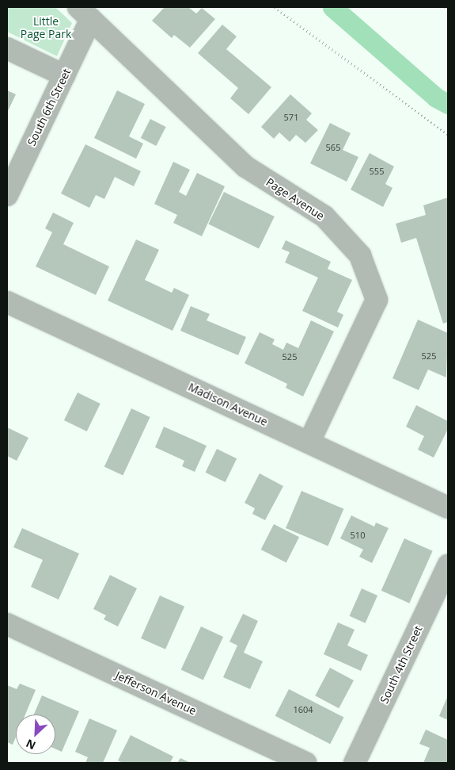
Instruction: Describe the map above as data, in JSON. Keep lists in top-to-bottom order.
{
  "streets": {
    "street": [
      "South 6th Street",
      "Page Avenue",
      "Madison Avenue",
      "South 4th Street",
      "Jefferson Avenue"
    ]
  },
  "crossings": [
    ["South 6th Street", "Page Avenue"],
    ["Page Avenue", "Madison Avenue"]
  ],
  "parks": ["Little Page Park"],
  "house_numbers": [
    "571",
    "565",
    "555",
    "525",
    "525",
    "510",
    "1604"
  ],
  "north": "bottom left"
}
